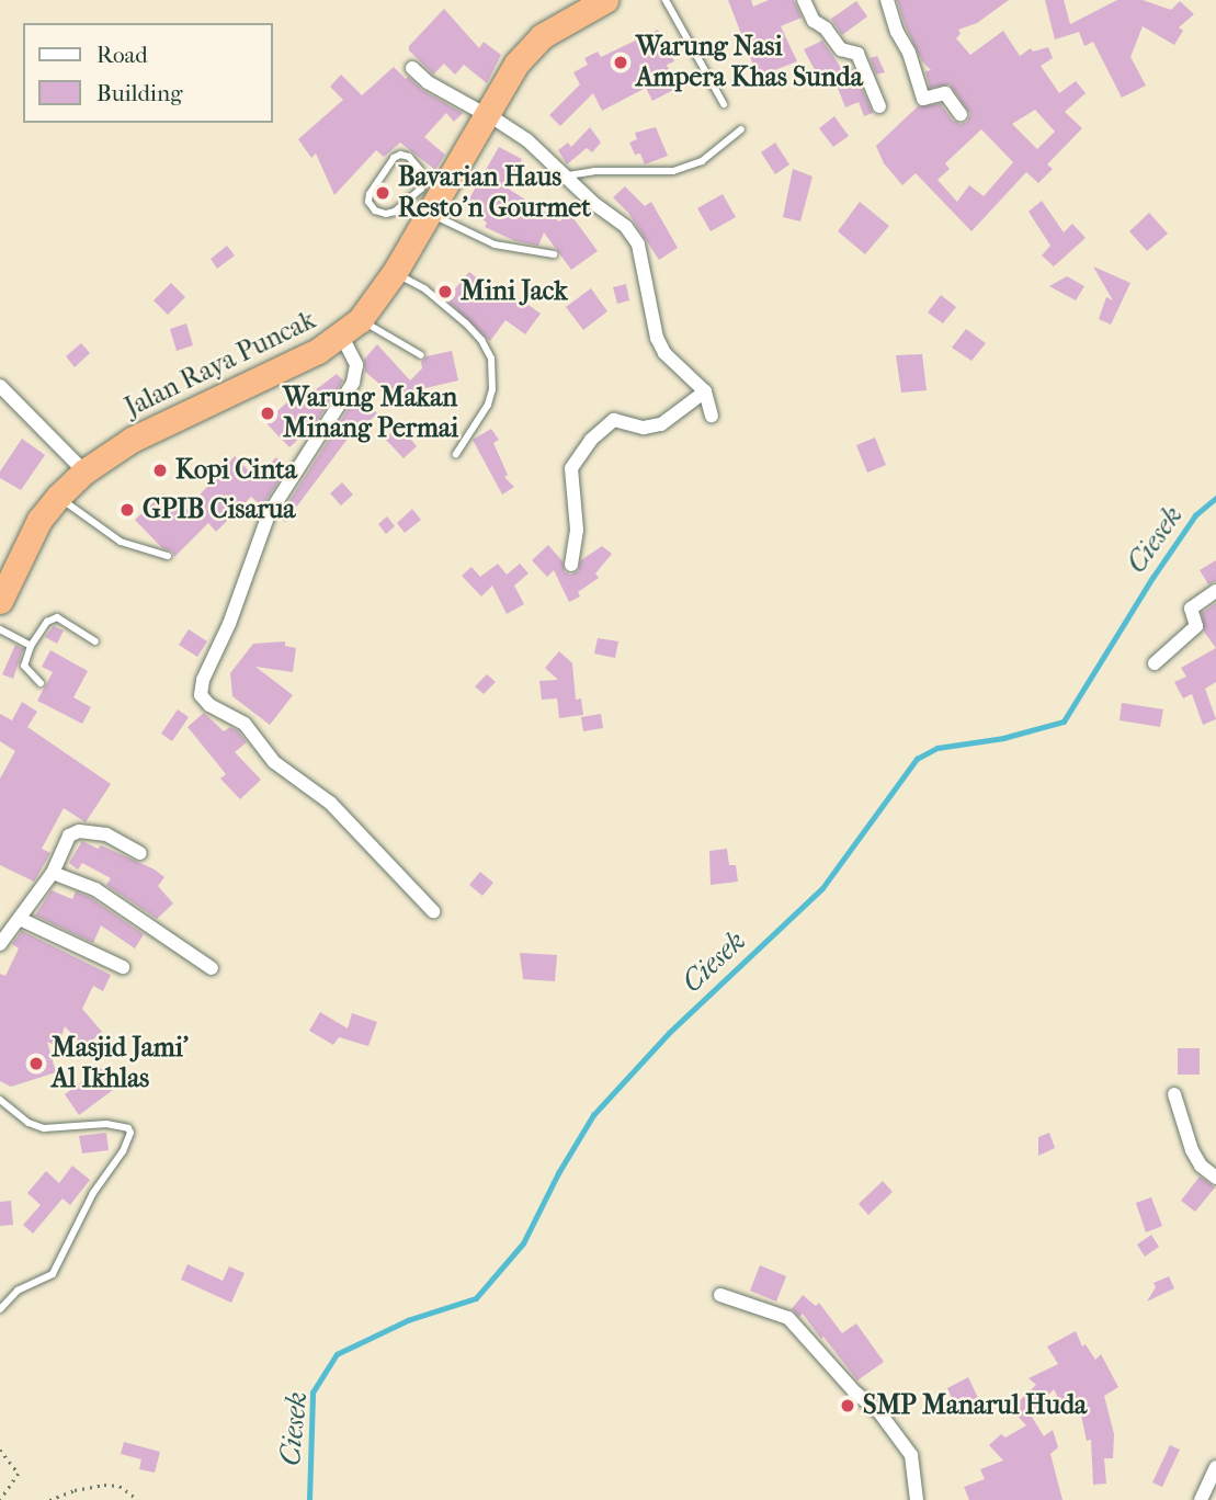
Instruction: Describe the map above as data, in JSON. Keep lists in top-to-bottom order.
{
  "streets": {
    "highway": ["Jalan Raya Puncak"]
  },
  "water": ["Ciesek"],
  "places": [
    "Warung Nasi Ampera Khas Sunda",
    "Bavarian Haus Resto'n Gourmet",
    "Mini Jack",
    "Warung Makan Minang Permai",
    "Kopi Cinta",
    "GPIB Cisarua",
    "Masjid Jami' Al Ikhlas",
    "SMP Manarul Huda"
  ],
  "legend": ["Road", "Building"]
}
